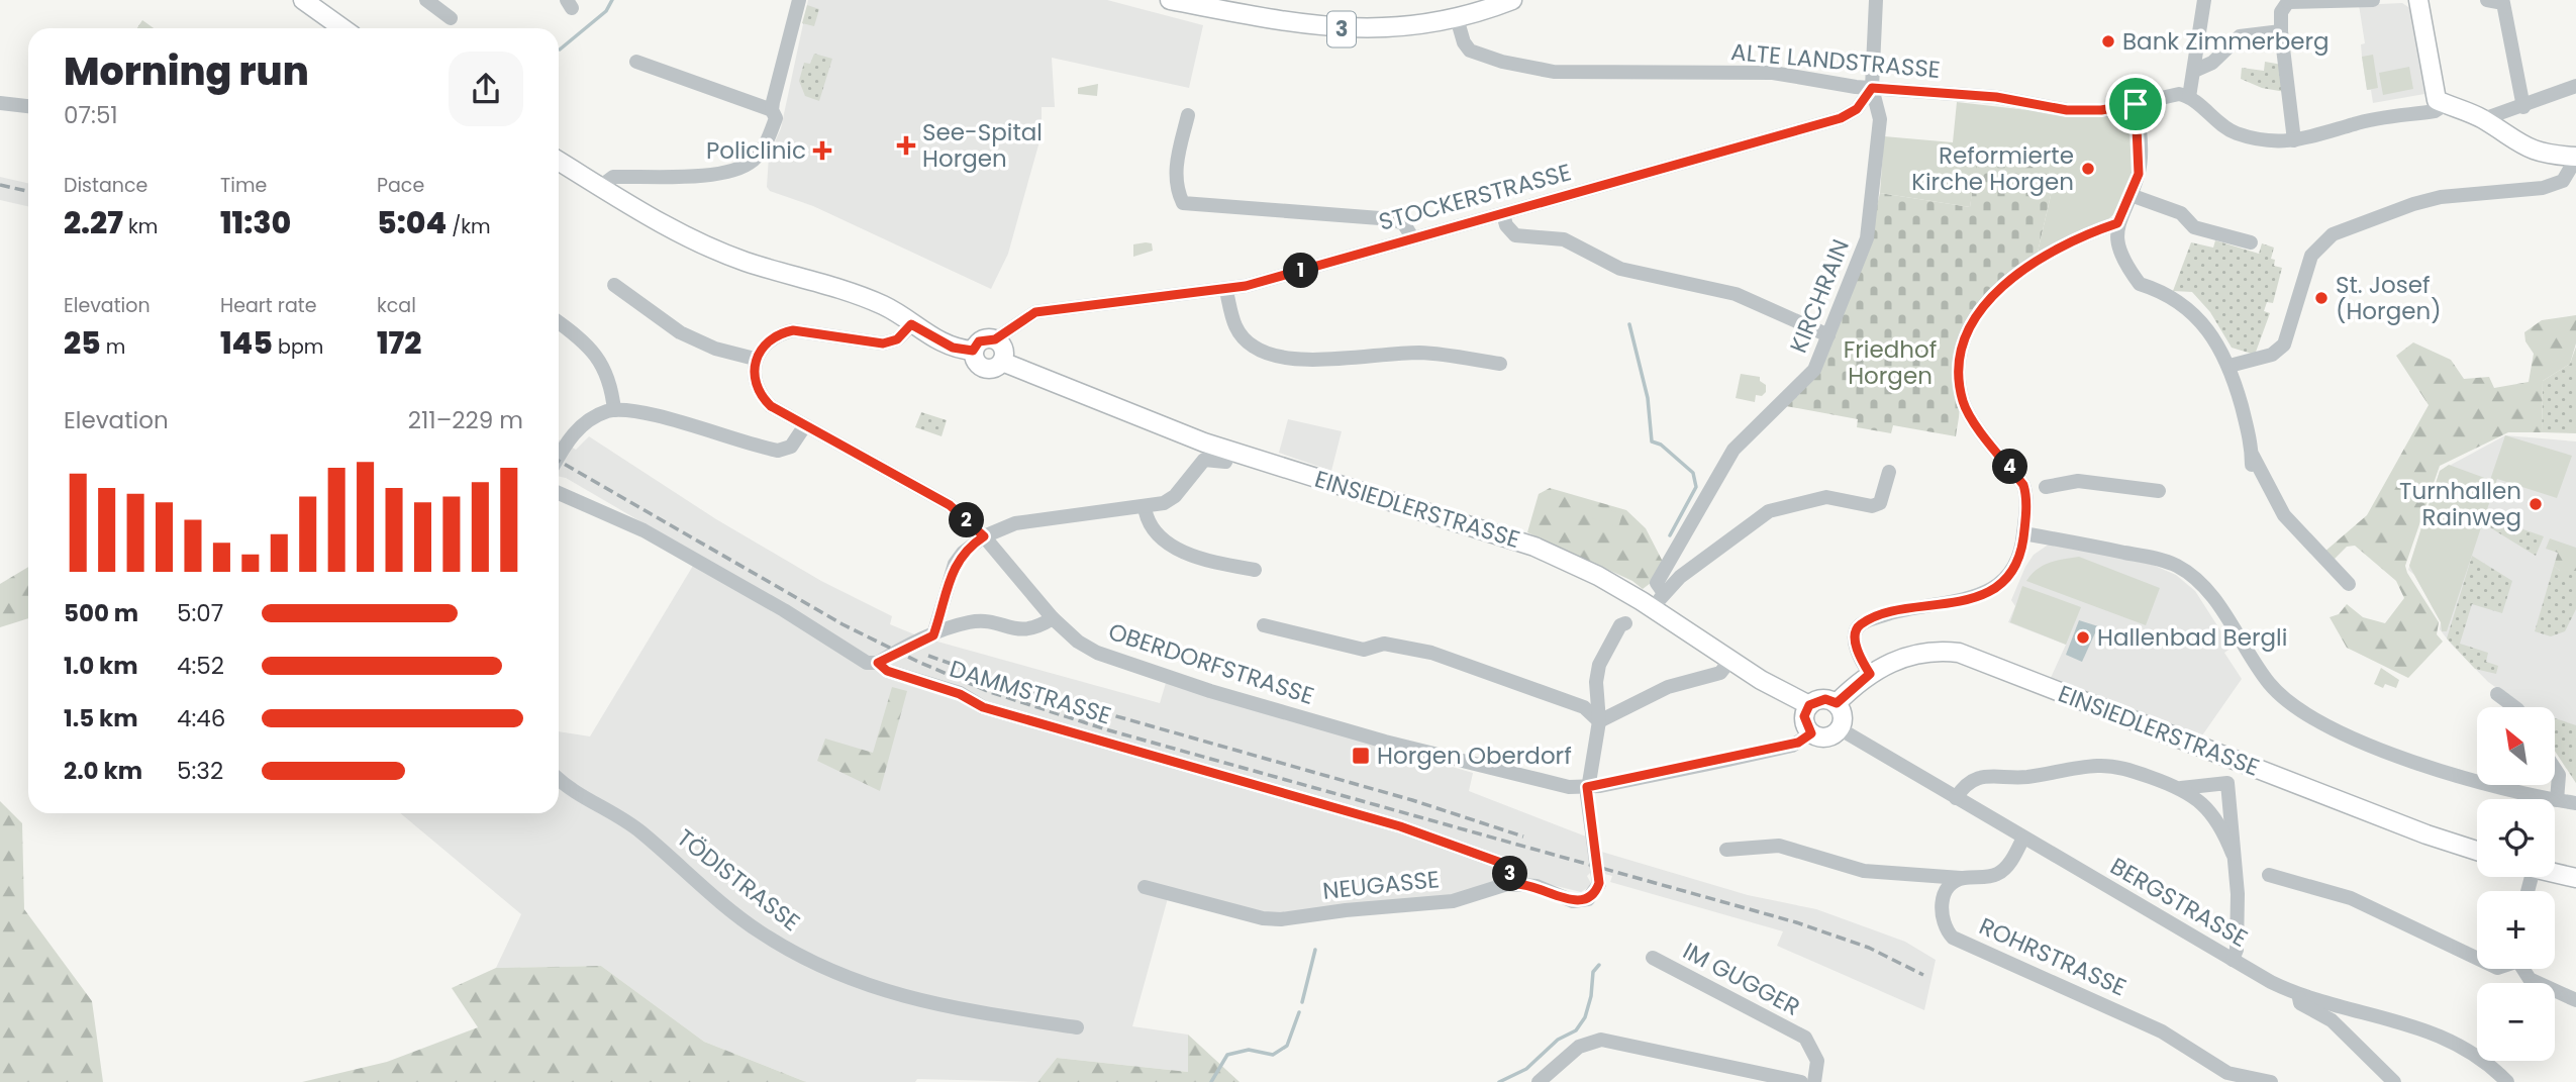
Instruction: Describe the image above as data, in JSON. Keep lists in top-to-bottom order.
{
  "streets": {
    "main road": ["3", "EINSIEDLERSTRASSE"],
    "street": [
      "ALTE LANDSTRASSE",
      "STOCKERSTRASSE",
      "KIRCHRAIN",
      "OBERDORFSTRASSE",
      "DAMMSTRASSE",
      "TÖDISTRASSE",
      "NEUGASSE",
      "BERGSTRASSE",
      "ROHRSTRASSE",
      "IM GUGGER"
    ]
  },
  "crossings": [
    ["3", "ALTE LANDSTRASSE"],
    ["ALTE LANDSTRASSE", "STOCKERSTRASSE"],
    ["ALTE LANDSTRASSE", "KIRCHRAIN"],
    ["STOCKERSTRASSE", "KIRCHRAIN"],
    ["STOCKERSTRASSE", "EINSIEDLERSTRASSE"],
    ["EINSIEDLERSTRASSE", "OBERDORFSTRASSE"],
    ["EINSIEDLERSTRASSE", "BERGSTRASSE"],
    ["OBERDORFSTRASSE", "NEUGASSE"],
    ["OBERDORFSTRASSE", "BERGSTRASSE"],
    ["DAMMSTRASSE", "NEUGASSE"]
  ],
  "parks": ["Friedhof Horgen"],
  "places": {
    "other": [
      "Bank Zimmerberg",
      "Reformierte Kirche Horgen",
      "St. Josef (Horgen)",
      "Turnhallen Rainweg",
      "Hallenbad Bergli"
    ],
    "health": ["See-Spital Horgen", "Policlinic"],
    "transit": ["Horgen Oberdorf"]
  },
  "north": "top left",
  "page": {
    "heading": ["Morning run", "07:51"],
    "stats": [
      ["Distance", "2.27 km"],
      ["Time", "11:30"],
      ["Pace", "5:04 /km"],
      ["Elevation", "25 m"],
      ["Heart rate", "145 bpm"],
      ["kcal", "172"]
    ],
    "pins": [
      "1",
      "4",
      "2",
      "3"
    ],
    "chart": ["Elevation", "211–229 m"],
    "list": [
      {
        "name": "500 m",
        "note": "5:07"
      },
      {
        "name": "1.0 km",
        "note": "4:52"
      },
      {
        "name": "1.5 km",
        "note": "4:46"
      },
      {
        "name": "2.0 km",
        "note": "5:32"
      }
    ],
    "map_buttons": ["+", "−"]
  }
}
